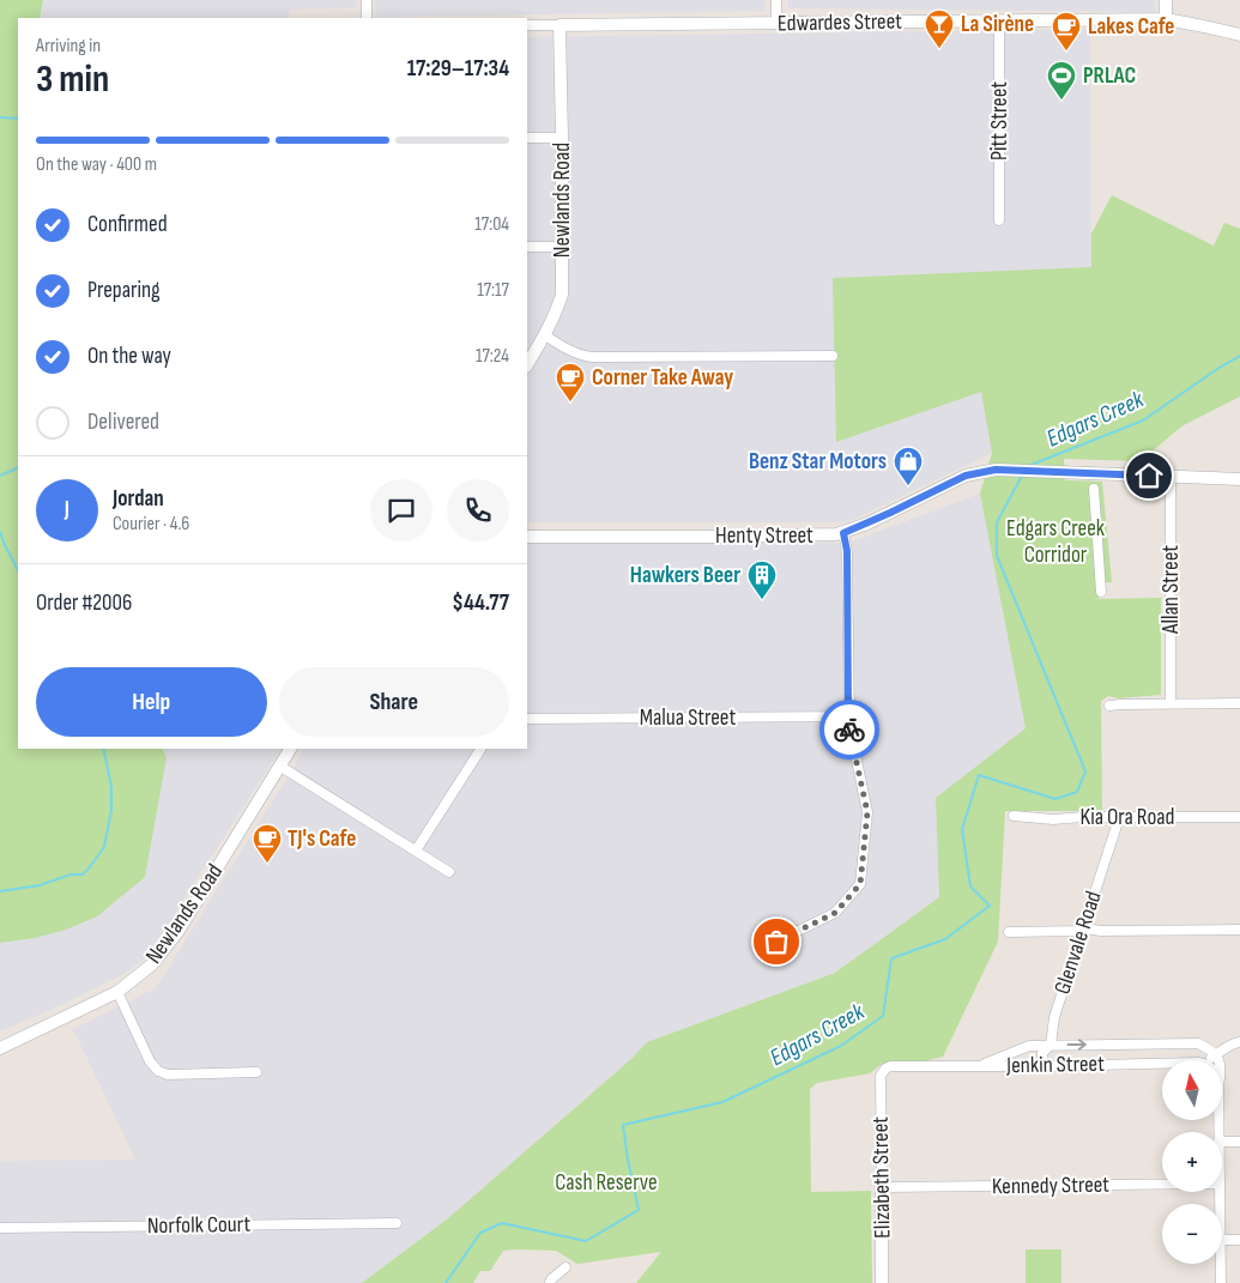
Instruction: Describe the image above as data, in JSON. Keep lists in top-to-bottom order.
{
  "streets": {
    "street": [
      "Edwardes Street",
      "Pitt Street",
      "Newlands Road",
      "Henty Street",
      "Allan Street",
      "Malua Street",
      "Kia Ora Road",
      "Glenvale Road",
      "Jenkin Street",
      "Elizabeth Street",
      "Kennedy Street",
      "Norfolk Court"
    ]
  },
  "crossings": [
    ["Edwardes Street", "Pitt Street"],
    ["Edwardes Street", "Newlands Road"],
    ["Henty Street", "Allan Street"],
    ["Kia Ora Road", "Glenvale Road"],
    ["Glenvale Road", "Jenkin Street"],
    ["Jenkin Street", "Elizabeth Street"],
    ["Elizabeth Street", "Kennedy Street"]
  ],
  "water": ["Edgars Creek"],
  "parks": ["Edgars Creek Corridor", "Cash Reserve"],
  "places": {
    "bar": ["La Sirène"],
    "cafe": ["Lakes Cafe", "Corner Take Away", "TJ's Cafe"],
    "sports": ["PRLAC"],
    "shop": ["Benz Star Motors"],
    "building": ["Hawkers Beer"]
  },
  "north": "top",
  "page": {
    "heading": ["3 min", "Arriving in", "17:29–17:34"],
    "panel": [
      "Jordan",
      "Courier · 4.6",
      "Order #2006",
      "$44.77"
    ],
    "bar": "On the way · 400 m",
    "list": [
      ["Confirmed", "17:04"],
      ["Preparing", "17:17"],
      ["On the way", "17:24"],
      "Delivered"
    ],
    "round": "J",
    "buttons": ["Help", "Share"],
    "map_buttons": ["+", "−"]
  }
}
